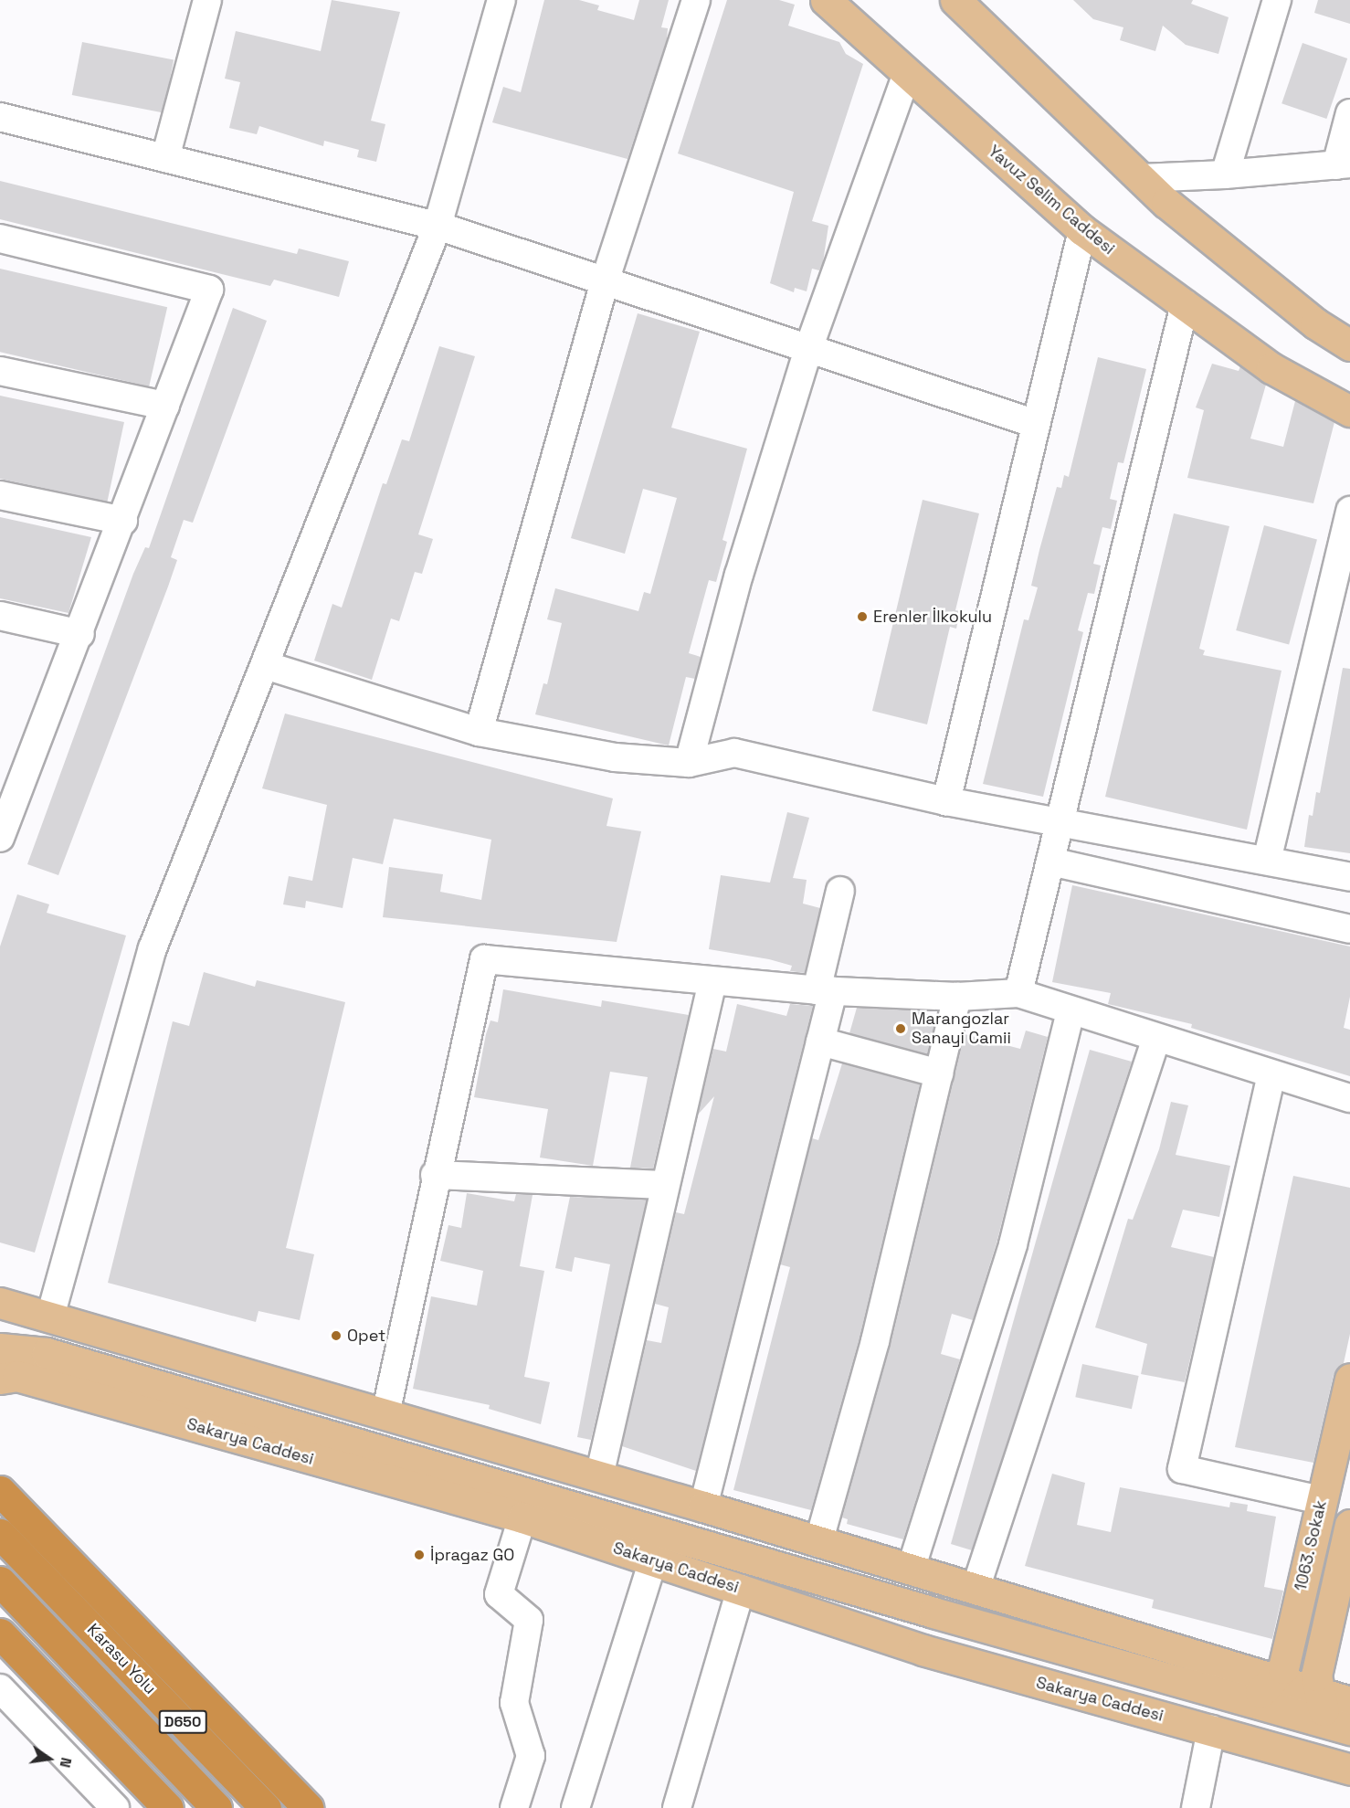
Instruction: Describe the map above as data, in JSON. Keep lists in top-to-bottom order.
{
  "streets": {
    "highway": ["Karasu Yolu", "D650"],
    "main road": ["Yavuz Selim Caddesi", "Sakarya Caddesi", "1063. Sokak"]
  },
  "crossings": [
    ["Sakarya Caddesi", "1063. Sokak"]
  ],
  "places": [
    "Erenler İlkokulu",
    "Marangozlar Sanayi Camii",
    "Opet",
    "İpragaz GO"
  ],
  "north": "right"
}
